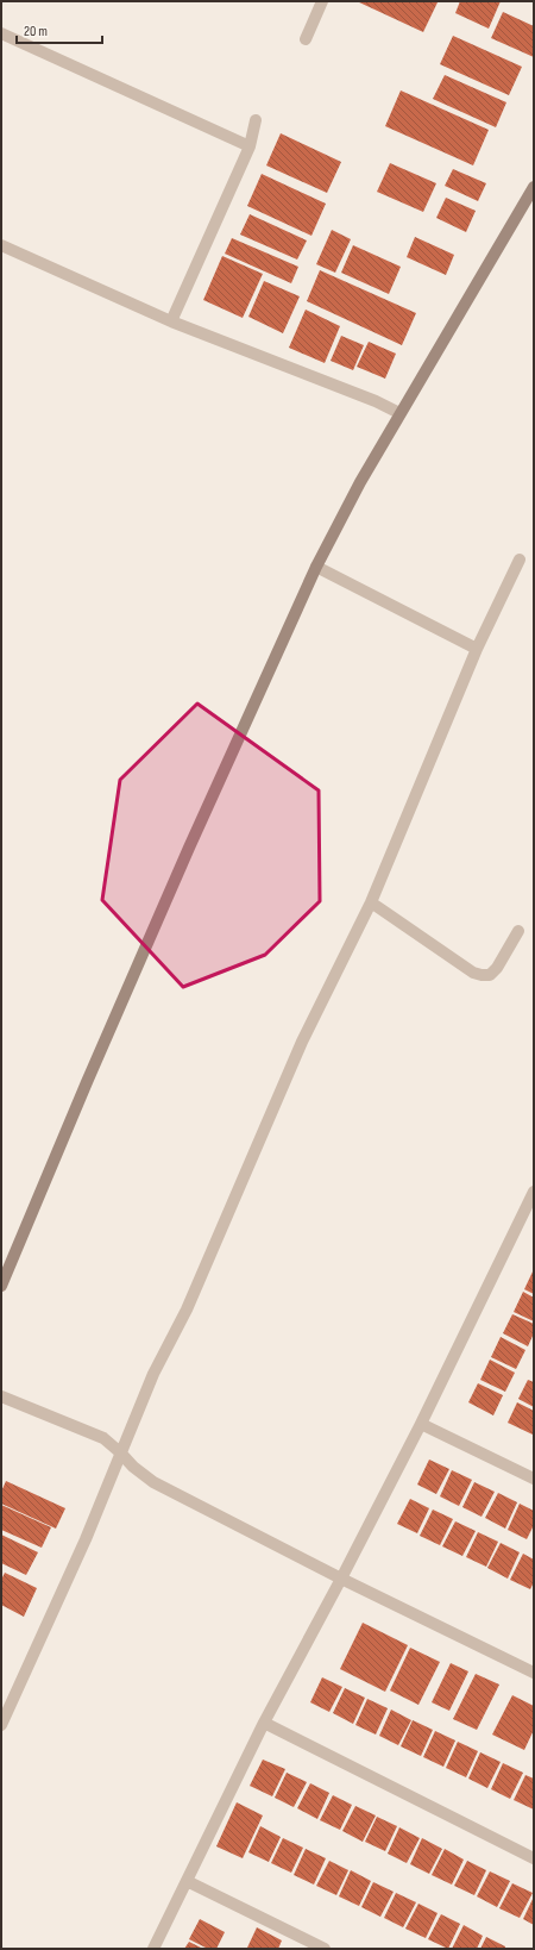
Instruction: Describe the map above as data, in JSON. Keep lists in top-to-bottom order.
{
  "scale_bar": "20 m"
}
